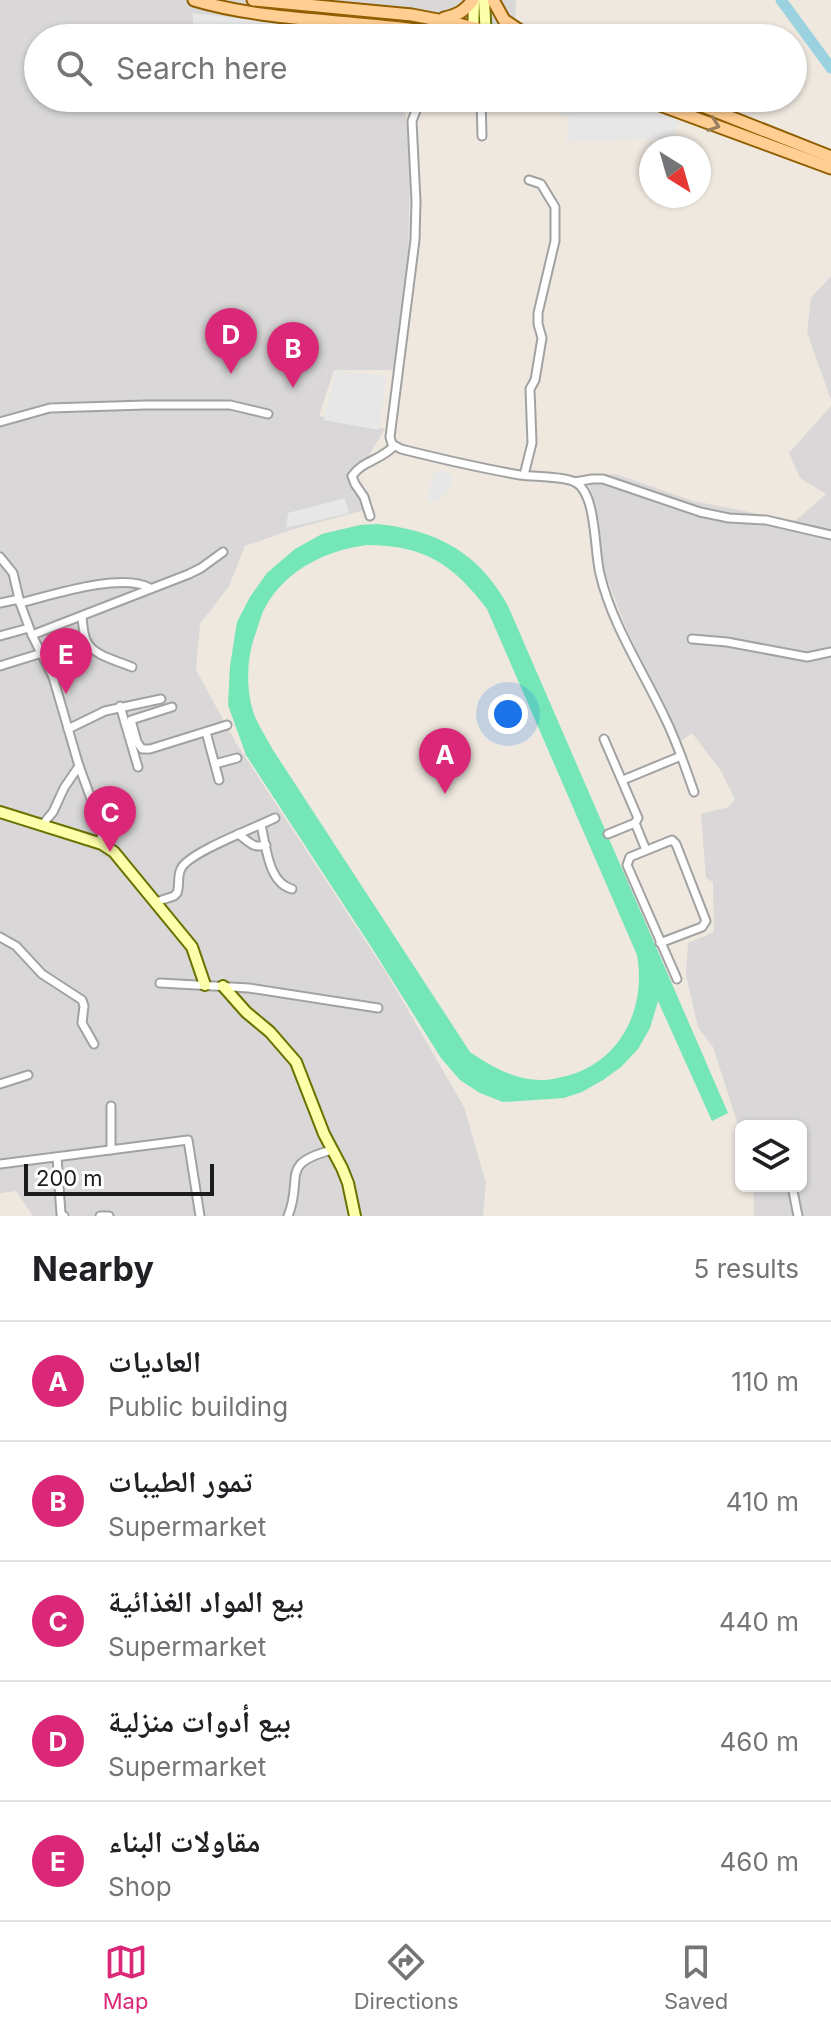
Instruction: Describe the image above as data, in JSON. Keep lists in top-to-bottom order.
{
  "scale_bar": "200 m",
  "north": "bottom right",
  "page": {
    "search": "Search here",
    "pins": [
      "D",
      "B",
      "E",
      "A",
      "C"
    ],
    "scale": "200 m",
    "heading": ["Nearby", "5 results"],
    "list": [
      {
        "mark": "A",
        "name": "العاديات",
        "note": "Public building",
        "value": "110 m"
      },
      {
        "mark": "B",
        "name": "تمور الطيبات",
        "note": "Supermarket",
        "value": "410 m"
      },
      {
        "mark": "C",
        "name": "بيع المواد الغذائية",
        "note": "Supermarket",
        "value": "440 m"
      },
      {
        "mark": "D",
        "name": "بيع أدوات منزلية",
        "note": "Supermarket",
        "value": "460 m"
      },
      {
        "mark": "E",
        "name": "مقاولات البناء",
        "note": "Shop",
        "value": "460 m"
      }
    ],
    "nav": ["Map", "Directions", "Saved"]
  }
}
